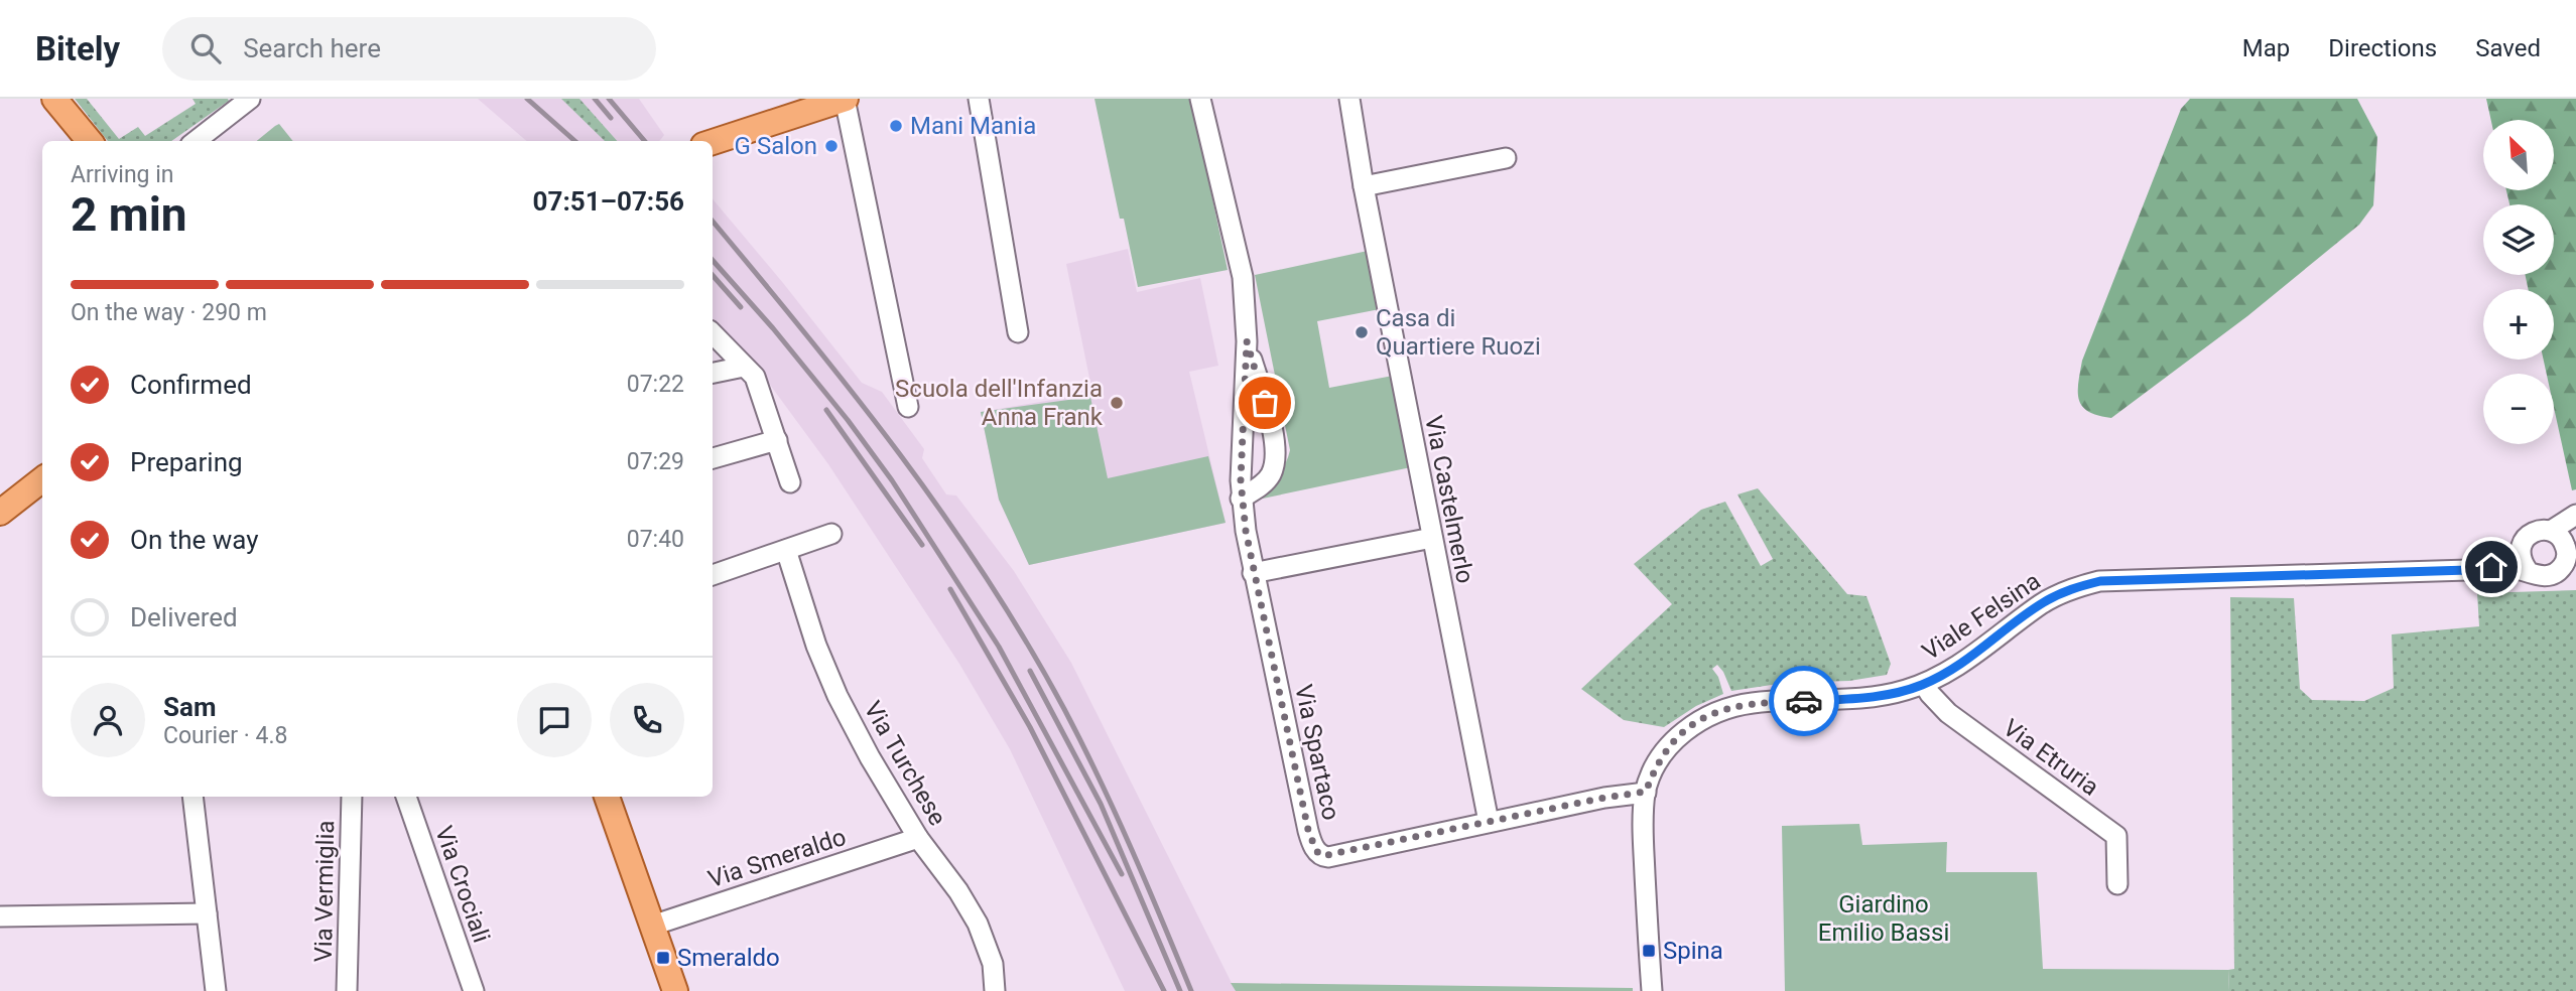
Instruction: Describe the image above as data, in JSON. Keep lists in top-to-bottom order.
{
  "streets": {
    "street": [
      "Via Castelmerlo",
      "Viale Felsina",
      "Via Spartaco",
      "Via Etruria",
      "Via Turchese",
      "Via Smeraldo",
      "Via Crociali",
      "Via Vermiglia"
    ]
  },
  "crossings": [
    ["Via Castelmerlo", "Via Spartaco"],
    ["Viale Felsina", "Via Spartaco"],
    ["Viale Felsina", "Via Etruria"],
    ["Via Turchese", "Via Smeraldo"]
  ],
  "parks": ["Giardino Emilio Bassi"],
  "places": {
    "other": [
      "Mani Mania",
      "G Salon",
      "Casa di Quartiere Ruozi",
      "Scuola dell'Infanzia Anna Frank"
    ],
    "transit": ["Spina", "Smeraldo"]
  },
  "north": "top left",
  "page": {
    "header": "Bitely",
    "search": "Search here",
    "nav": ["Map", "Directions", "Saved"],
    "map_buttons": ["+", "−"],
    "heading": ["2 min", "Arriving in", "07:51–07:56"],
    "panel": ["Sam", "Courier · 4.8"],
    "bar": "On the way · 290 m",
    "list": [
      ["Confirmed", "07:22"],
      ["Preparing", "07:29"],
      ["On the way", "07:40"],
      "Delivered"
    ]
  }
}
